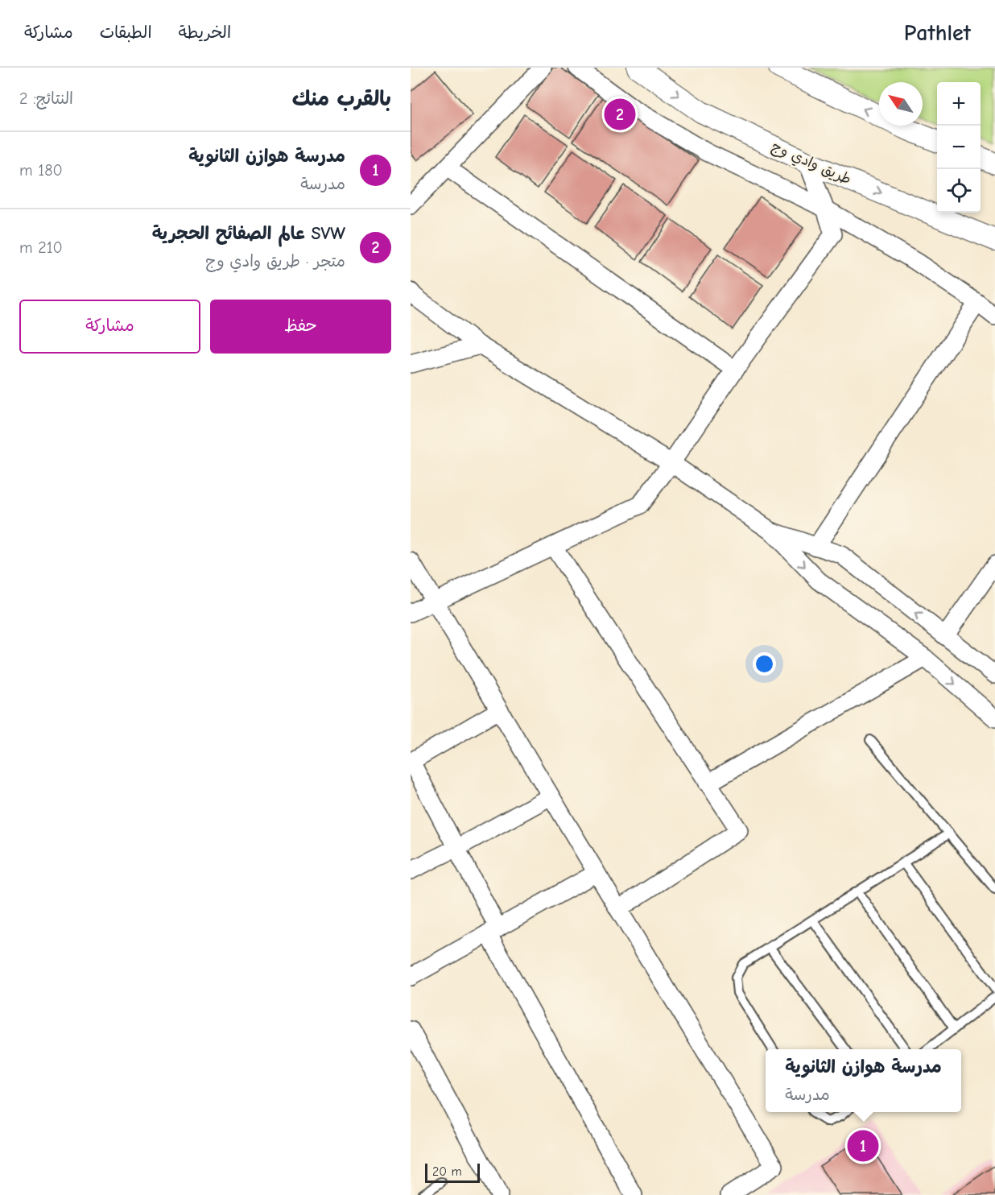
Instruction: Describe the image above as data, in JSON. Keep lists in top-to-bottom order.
{
  "streets": {
    "street": ["طريق وادي وج"]
  },
  "scale_bar": "20 m",
  "north": "top left",
  "page": {
    "header": "Pathlet",
    "nav": ["الخريطة", "الطبقات", "مشاركة"],
    "heading": ["بالقرب منك", "النتائج: 2"],
    "map_buttons": ["+", "−"],
    "pins": ["2", "1"],
    "list": [
      {
        "mark": "1",
        "name": "مدرسة هوازن الثانوية",
        "note": "مدرسة",
        "value": "180 m"
      },
      {
        "mark": "2",
        "name": "SVW عالم الصفائح الحجرية",
        "note": "متجر · طريق وادي وج",
        "value": "210 m"
      }
    ],
    "buttons": ["حفظ", "مشاركة"],
    "popup": ["مدرسة هوازن الثانوية", "مدرسة"],
    "scale": "20 m"
  }
}
